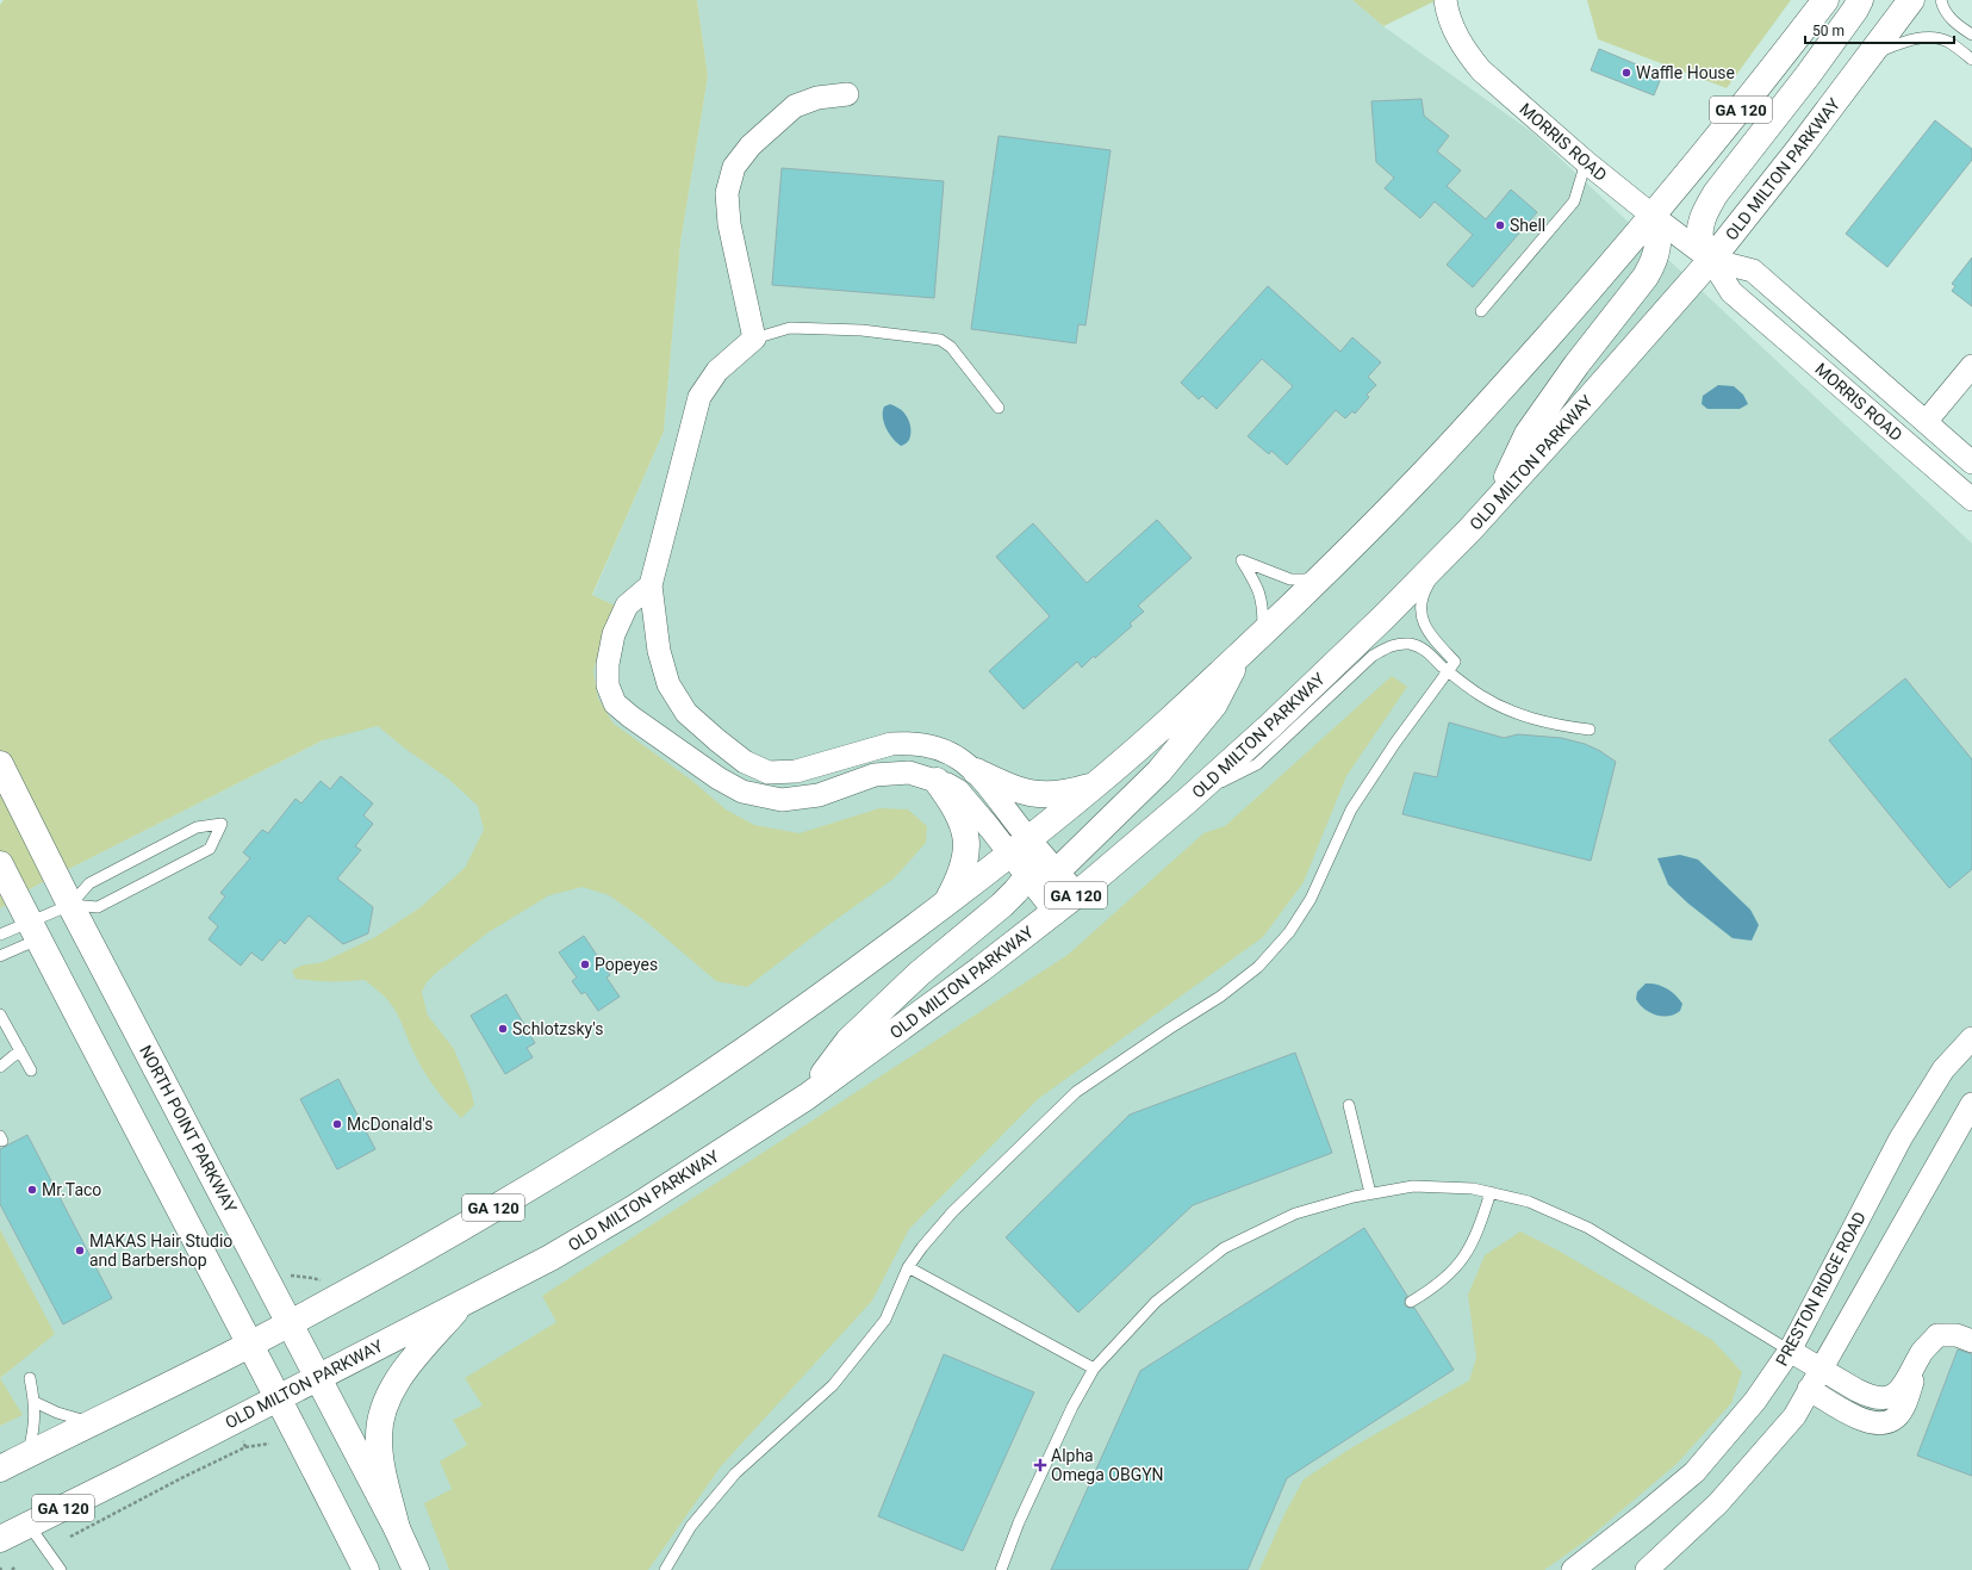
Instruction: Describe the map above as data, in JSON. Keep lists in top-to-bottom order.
{
  "streets": {
    "main road": ["GA 120", "OLD MILTON PARKWAY", "NORTH POINT PARKWAY"],
    "street": ["MORRIS ROAD", "PRESTON RIDGE ROAD"]
  },
  "crossings": [
    ["GA 120", "MORRIS ROAD"],
    ["GA 120", "NORTH POINT PARKWAY"],
    ["MORRIS ROAD", "OLD MILTON PARKWAY"],
    ["OLD MILTON PARKWAY", "NORTH POINT PARKWAY"]
  ],
  "places": {
    "other": [
      "Waffle House",
      "Shell",
      "Popeyes",
      "Schlotzsky's",
      "McDonald's",
      "Mr.Taco",
      "MAKAS Hair Studio and Barbershop"
    ],
    "health": ["Alpha Omega OBGYN"]
  },
  "scale_bar": "50 m"
}
